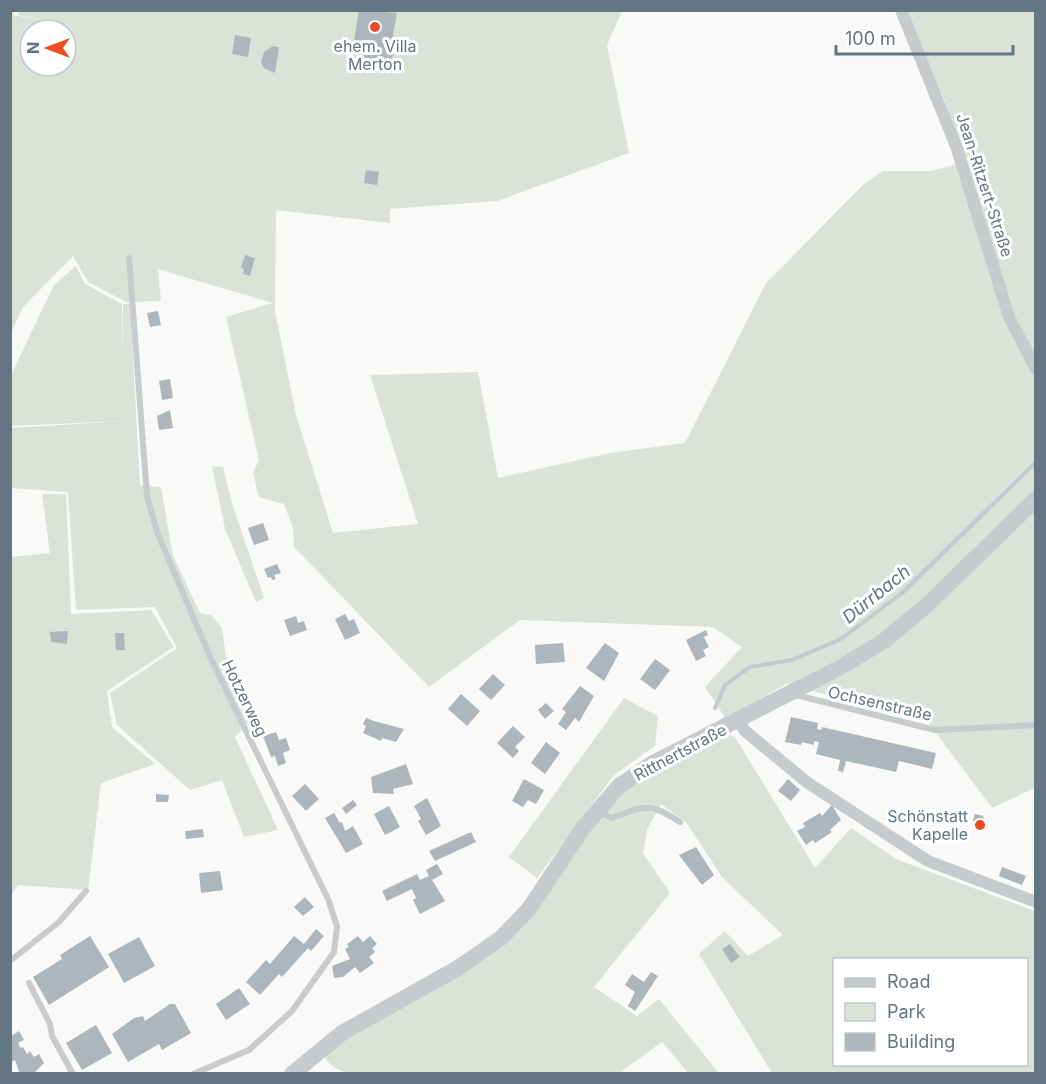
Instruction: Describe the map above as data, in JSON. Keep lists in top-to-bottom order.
{
  "streets": {
    "street": ["Jean-Ritzert-Straße", "Rittnertstraße"],
    "lane": ["Hotzerweg", "Ochsenstraße"]
  },
  "crossings": [
    ["Ochsenstraße", "Rittnertstraße"]
  ],
  "water": ["Dürrbach"],
  "places": ["ehem. Villa Merton", "Schönstatt Kapelle"],
  "legend": ["Road", "Park", "Building"],
  "scale_bar": "100 m",
  "north": "left"
}
